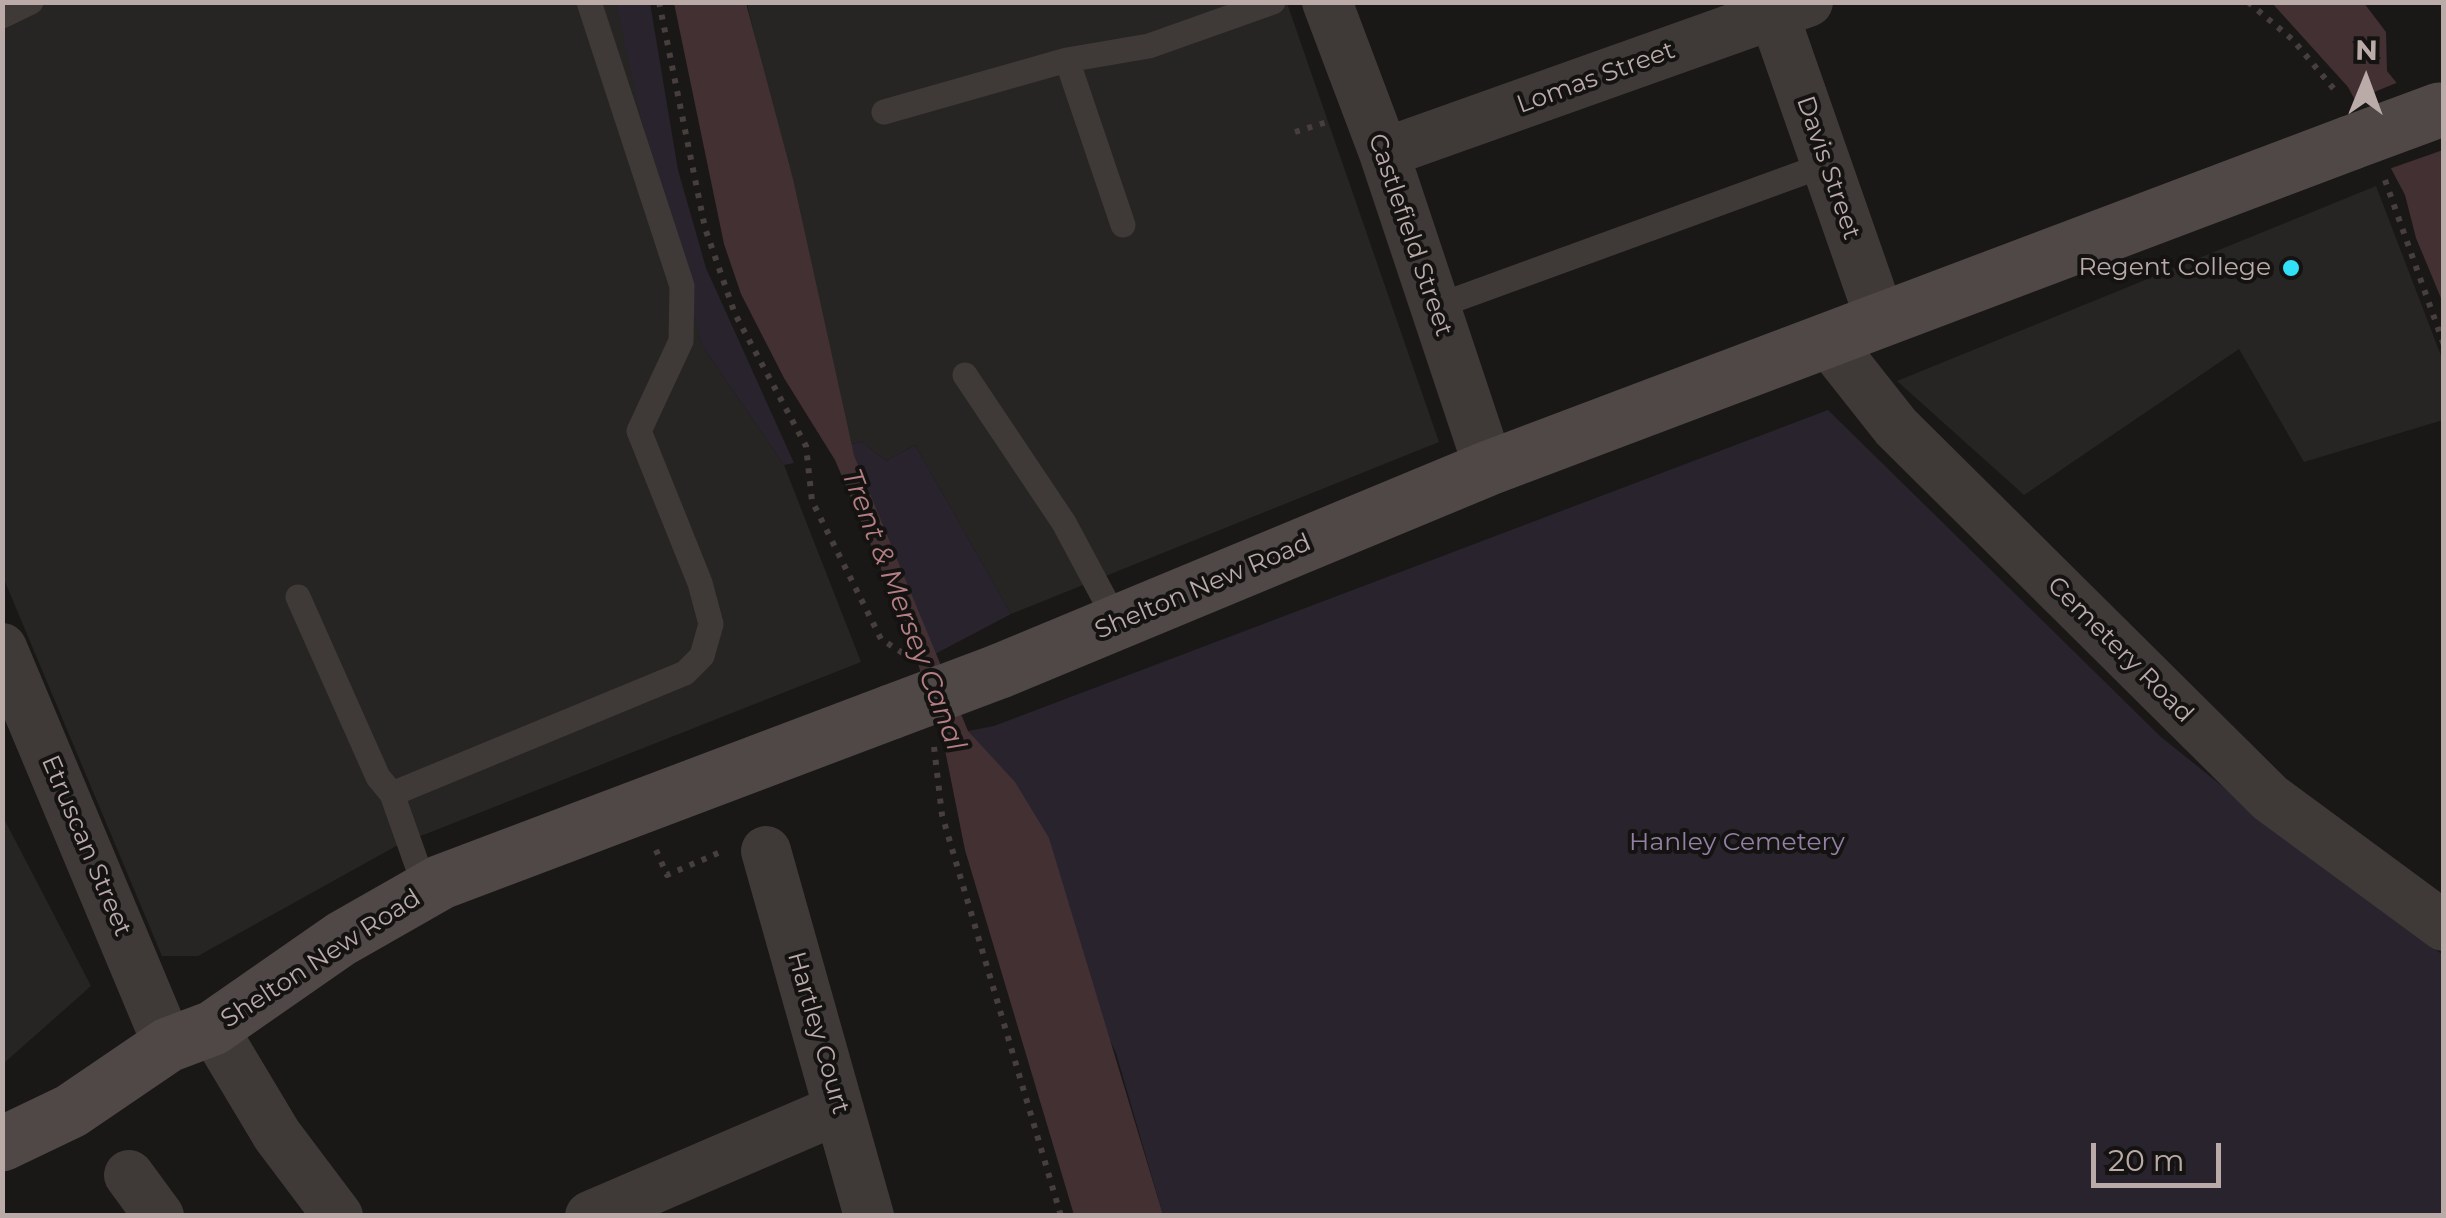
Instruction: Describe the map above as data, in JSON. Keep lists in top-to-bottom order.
{
  "streets": {
    "main road": ["Shelton New Road"],
    "street": [
      "Lomas Street",
      "Davis Street",
      "Castlefield Street",
      "Cemetery Road",
      "Etruscan Street",
      "Hartley Court"
    ]
  },
  "crossings": [
    ["Lomas Street", "Davis Street"],
    ["Lomas Street", "Castlefield Street"],
    ["Davis Street", "Shelton New Road"],
    ["Castlefield Street", "Shelton New Road"],
    ["Shelton New Road", "Cemetery Road"],
    ["Shelton New Road", "Etruscan Street"]
  ],
  "water": ["Trent & Mersey Canal"],
  "parks": ["Hanley Cemetery"],
  "places": ["Regent College"],
  "scale_bar": "20 m",
  "north": "top"
}
